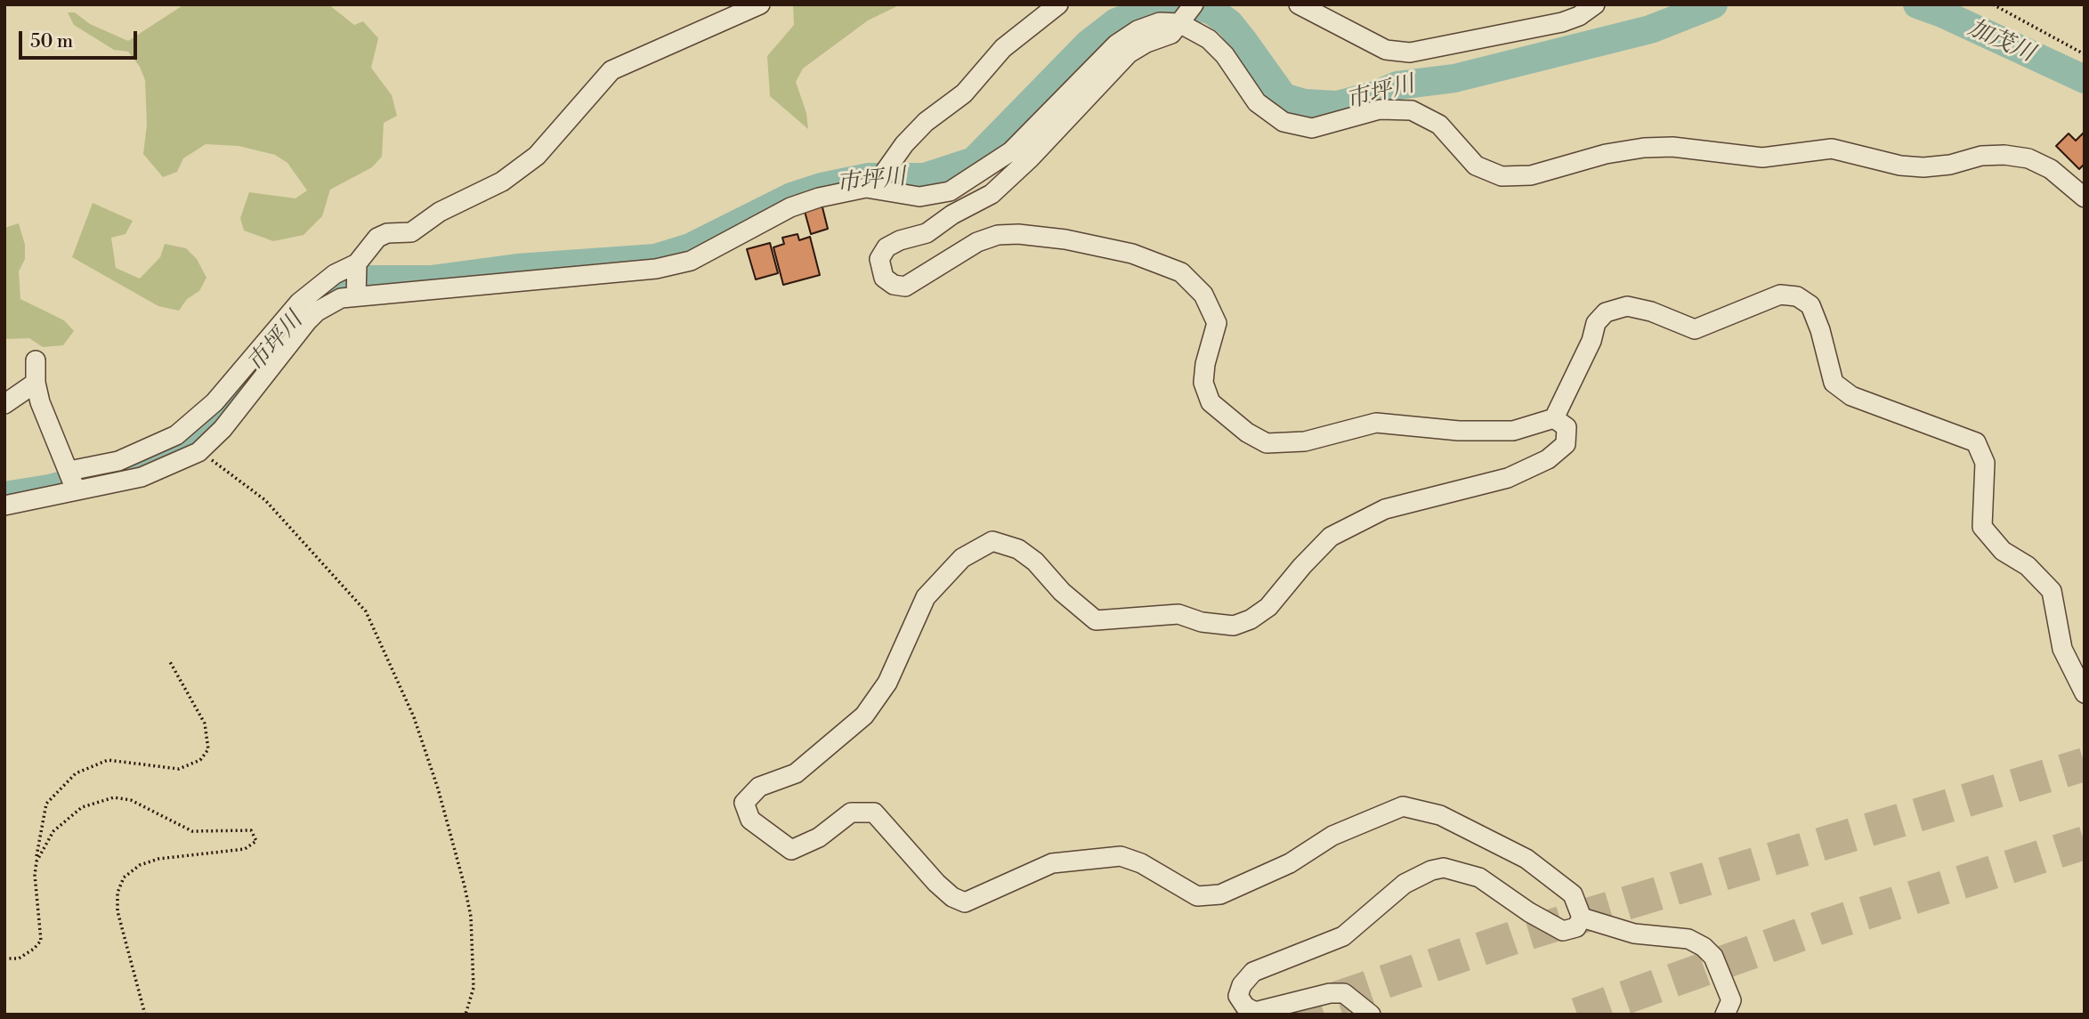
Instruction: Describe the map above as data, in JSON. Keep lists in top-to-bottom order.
{
  "water": ["加茂川", "市坪川"],
  "scale_bar": "50 m"
}
